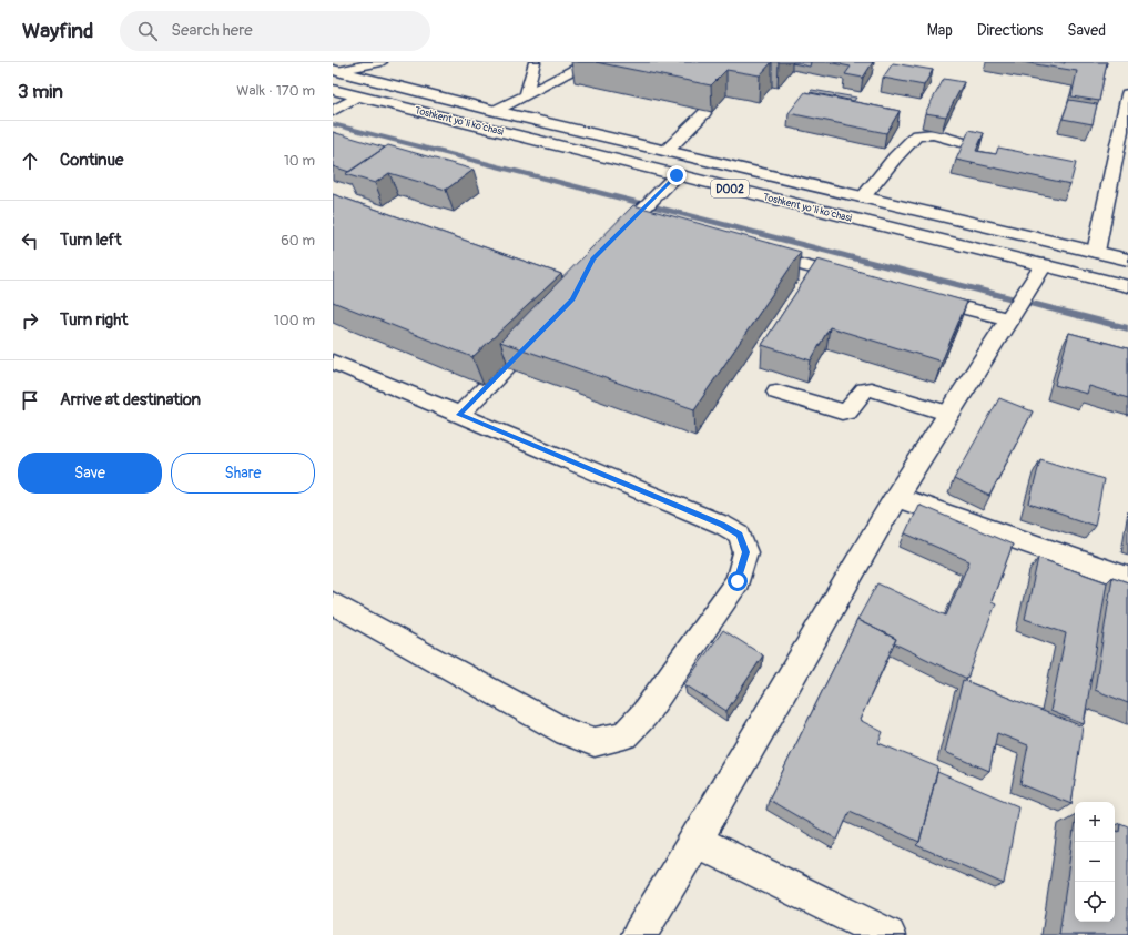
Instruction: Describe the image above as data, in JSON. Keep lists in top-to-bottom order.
{
  "streets": {
    "main road": ["Toshkent yo‘li ko‘chasi", "D002"]
  },
  "page": {
    "header": "Wayfind",
    "search": "Search here",
    "nav": ["Map", "Directions", "Saved"],
    "heading": ["3 min", "Walk · 170 m"],
    "list": [
      ["Continue", "10 m"],
      ["Turn left", "60 m"],
      ["Turn right", "100 m"],
      "Arrive at destination"
    ],
    "buttons": ["Save", "Share"],
    "map_buttons": ["+", "−"]
  }
}
